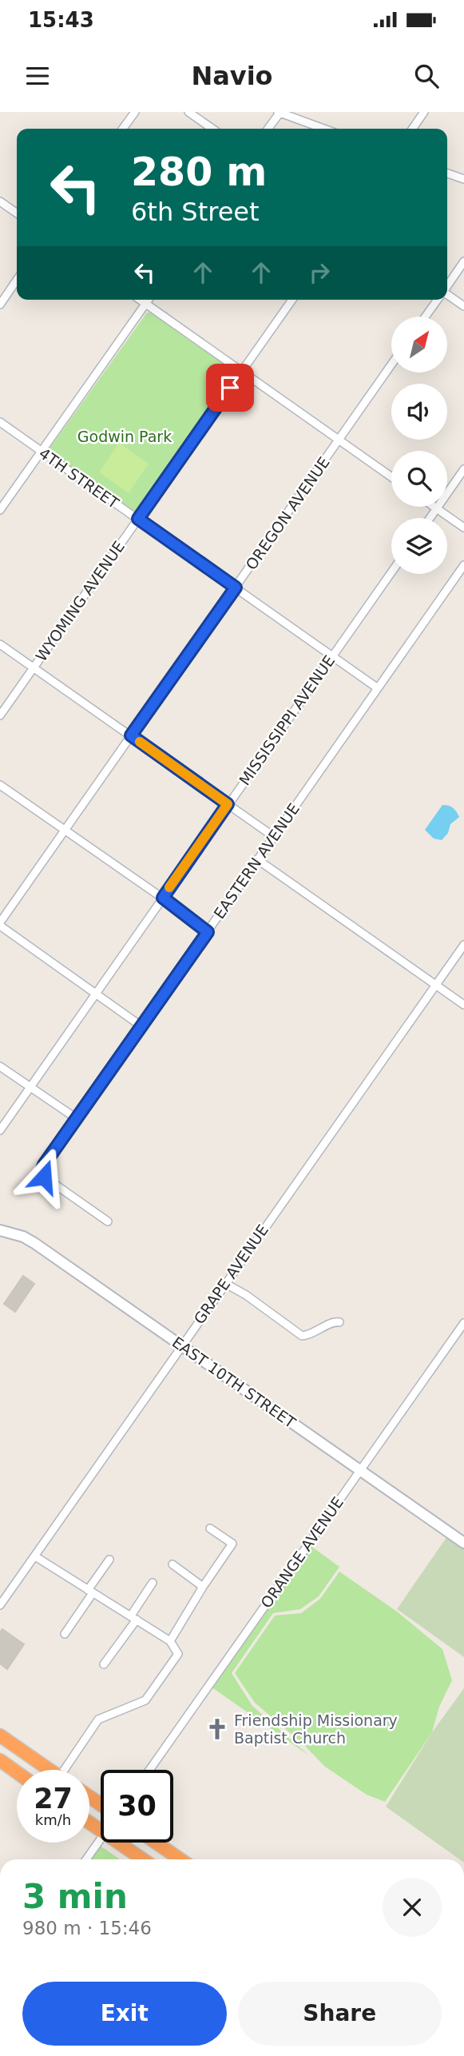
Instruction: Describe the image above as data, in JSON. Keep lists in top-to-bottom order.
{
  "streets": {
    "street": [
      "4TH STREET",
      "OREGON AVENUE",
      "WYOMING AVENUE",
      "MISSISSIPPI AVENUE",
      "EASTERN AVENUE",
      "GRAPE AVENUE",
      "EAST 10TH STREET",
      "ORANGE AVENUE"
    ]
  },
  "crossings": [
    ["4TH STREET", "OREGON AVENUE"],
    ["4TH STREET", "WYOMING AVENUE"],
    ["4TH STREET", "MISSISSIPPI AVENUE"],
    ["4TH STREET", "EASTERN AVENUE"],
    ["GRAPE AVENUE", "EAST 10TH STREET"],
    ["EAST 10TH STREET", "ORANGE AVENUE"]
  ],
  "parks": ["Godwin Park"],
  "places": {
    "church": ["Friendship Missionary Baptist Church"]
  },
  "north": "top right",
  "page": {
    "status": "15:43",
    "header": "Navio",
    "turn": ["280 m", "6th Street"],
    "speed": "27 km/h",
    "limit": "30",
    "heading": ["3 min", "980 m · 15:46"],
    "buttons": ["Exit", "Share"]
  }
}
